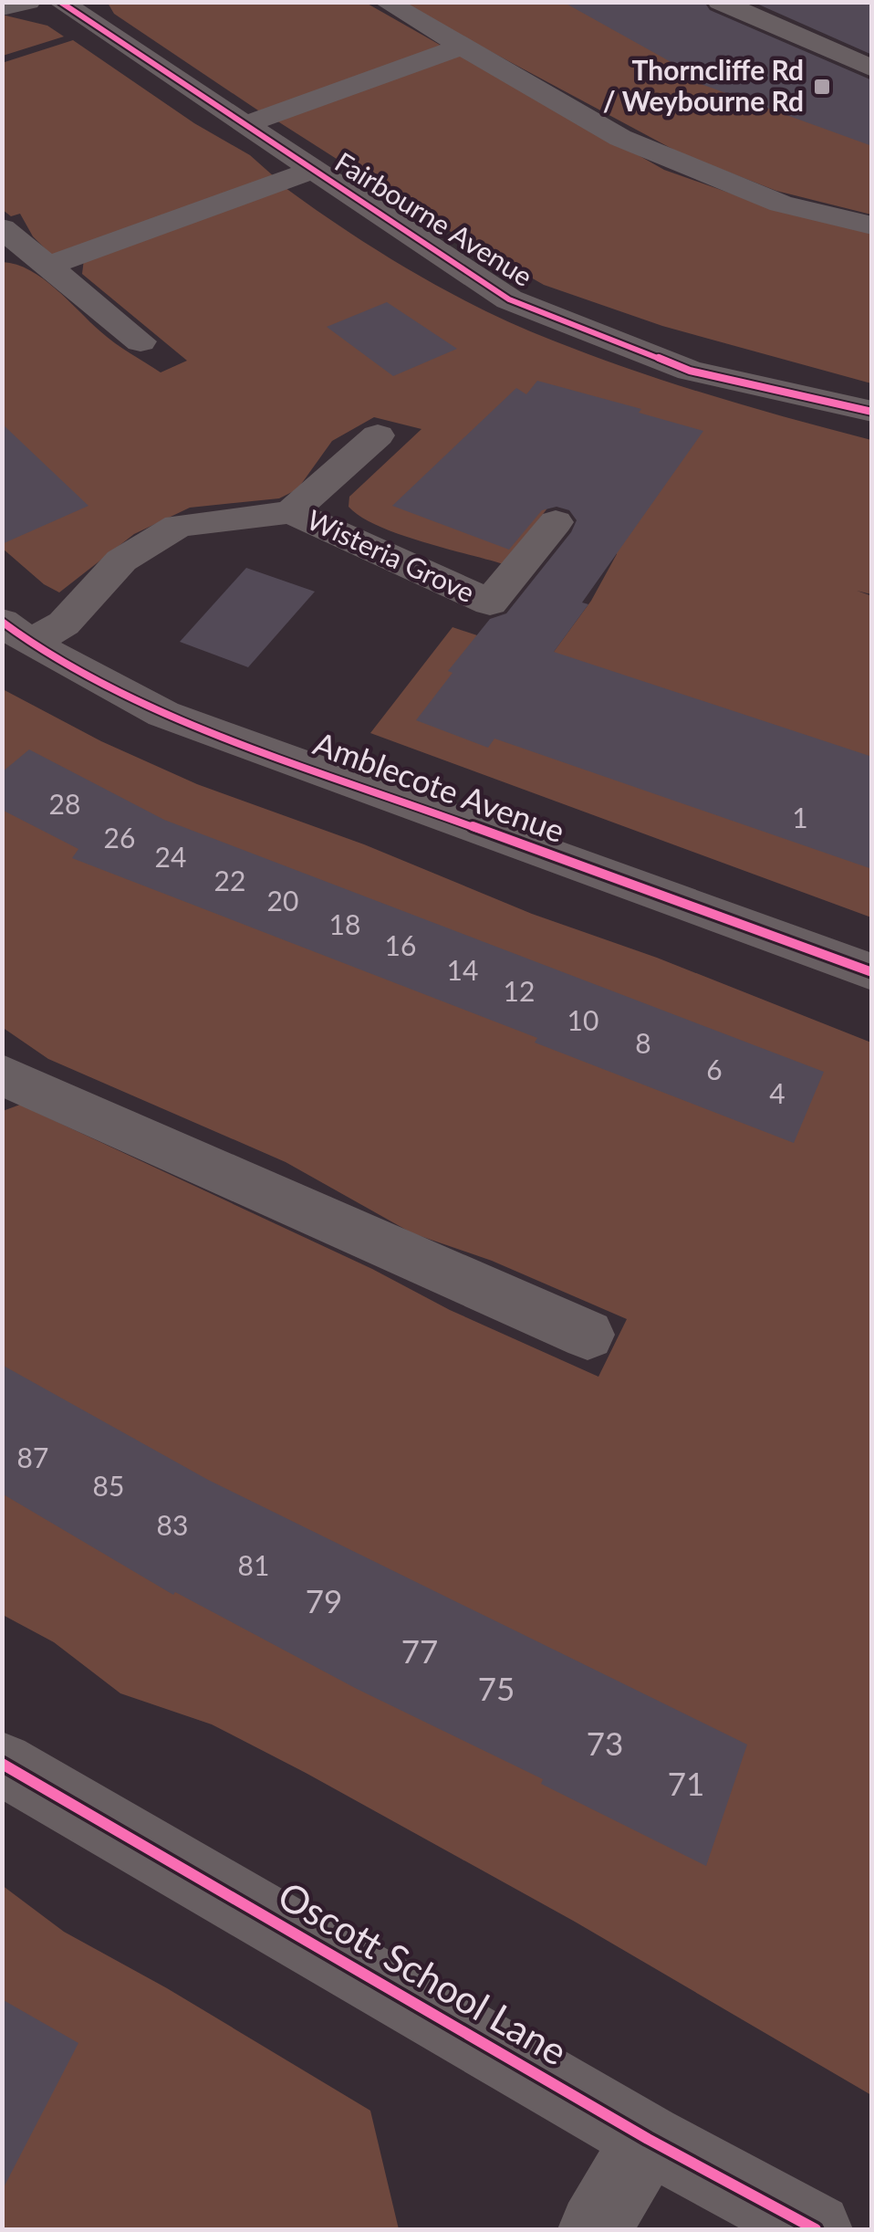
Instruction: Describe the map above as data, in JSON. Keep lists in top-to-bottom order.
{
  "streets": {
    "street": [
      "Fairbourne Avenue",
      "Wisteria Grove",
      "Amblecote Avenue",
      "Oscott School Lane"
    ]
  },
  "crossings": [
    ["Wisteria Grove", "Amblecote Avenue"]
  ],
  "places": {
    "transit": ["Thorncliffe Rd / Weybourne Rd"]
  },
  "house_numbers": [
    "28",
    "1",
    "26",
    "24",
    "22",
    "20",
    "18",
    "16",
    "14",
    "12",
    "10",
    "8",
    "6",
    "4",
    "87",
    "85",
    "83",
    "81",
    "79",
    "77",
    "75",
    "73",
    "71"
  ]
}
